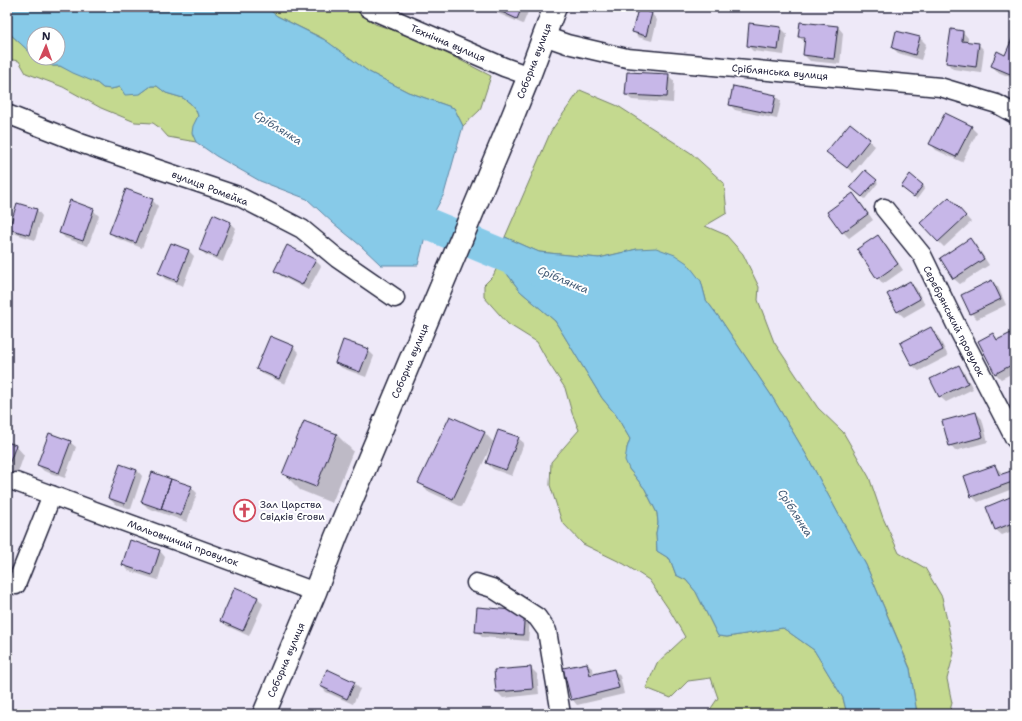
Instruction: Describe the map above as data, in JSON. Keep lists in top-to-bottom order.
{
  "streets": {
    "main road": ["Соборна вулиця"],
    "street": [
      "Технічна вулиця",
      "Сріблянська вулиця",
      "вулиця Ромейка",
      "Серебрянський провулок",
      "Мальовничий провулок"
    ]
  },
  "crossings": [
    ["Технічна вулиця", "Соборна вулиця"],
    ["Соборна вулиця", "Сріблянська вулиця"],
    ["Соборна вулиця", "Мальовничий провулок"]
  ],
  "water": ["Сріблянка"],
  "places": {
    "church": ["Зал Царства Свідків Єгови"]
  },
  "north": "top"
}
